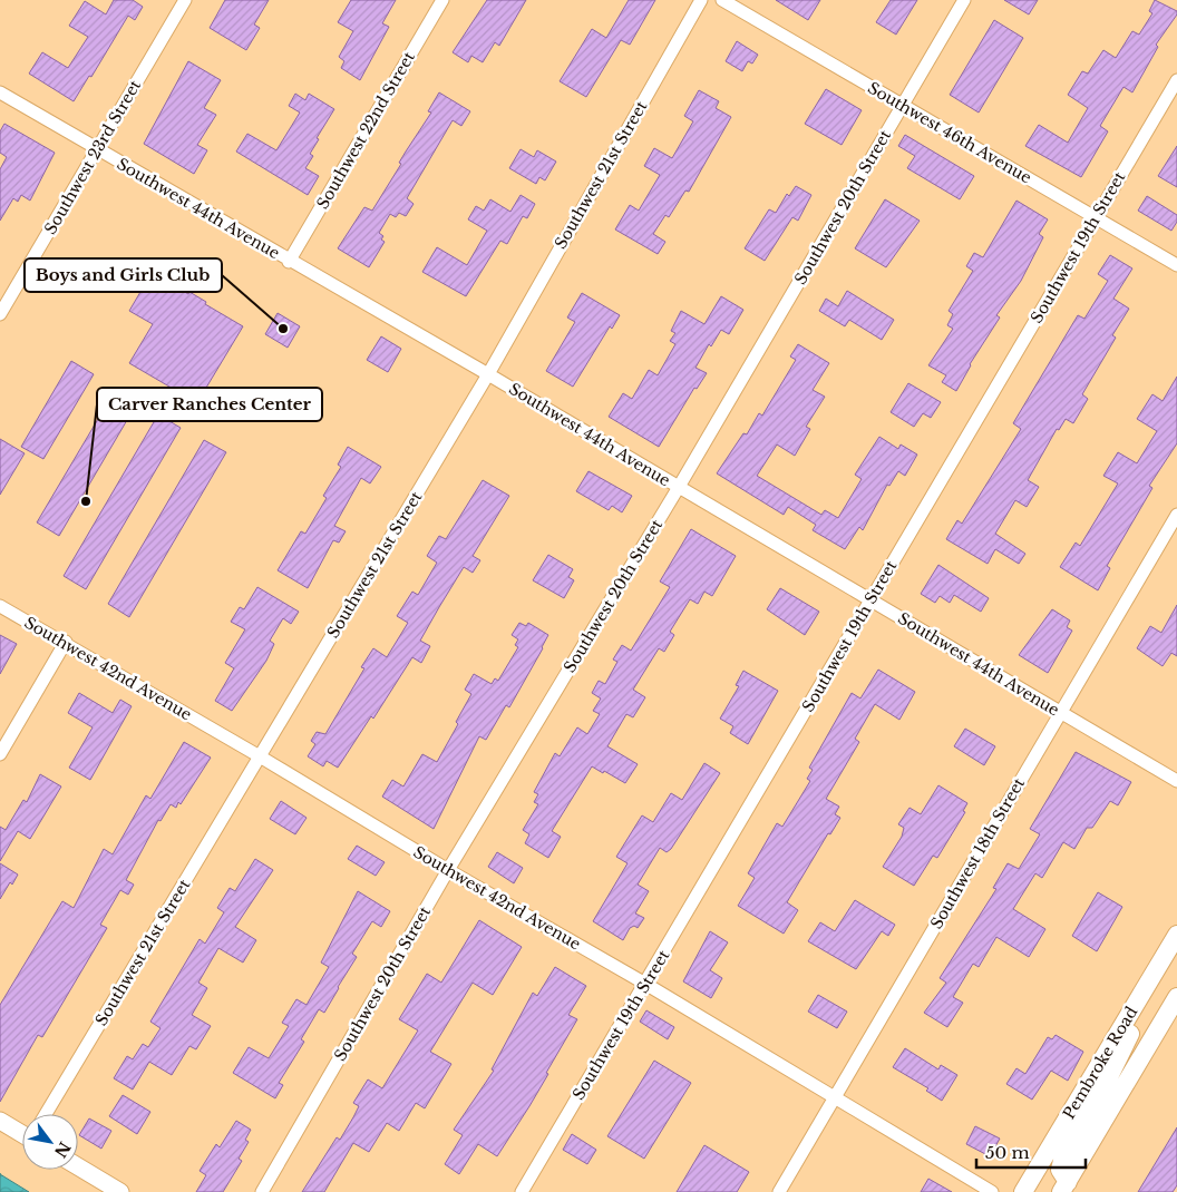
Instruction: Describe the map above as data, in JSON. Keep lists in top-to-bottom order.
{
  "streets": {
    "main road": ["Pembroke Road"],
    "street": [
      "Southwest 22nd Street",
      "Southwest 46th Avenue",
      "Southwest 23rd Street",
      "Southwest 21st Street",
      "Southwest 20th Street",
      "Southwest 44th Avenue",
      "Southwest 19th Street",
      "Southwest 42nd Avenue",
      "Southwest 18th Street"
    ]
  },
  "crossings": [
    ["Southwest 22nd Street", "Southwest 44th Avenue"],
    ["Southwest 46th Avenue", "Southwest 20th Street"],
    ["Southwest 46th Avenue", "Southwest 19th Street"],
    ["Southwest 23rd Street", "Southwest 44th Avenue"],
    ["Southwest 21st Street", "Southwest 44th Avenue"],
    ["Southwest 21st Street", "Southwest 42nd Avenue"],
    ["Southwest 20th Street", "Southwest 44th Avenue"],
    ["Southwest 20th Street", "Southwest 42nd Avenue"],
    ["Southwest 44th Avenue", "Southwest 19th Street"],
    ["Southwest 44th Avenue", "Southwest 18th Street"],
    ["Southwest 19th Street", "Southwest 42nd Avenue"],
    ["Southwest 42nd Avenue", "Southwest 18th Street"]
  ],
  "places": ["Boys and Girls Club", "Carver Ranches Center"],
  "scale_bar": "50 m",
  "north": "bottom right"
}
